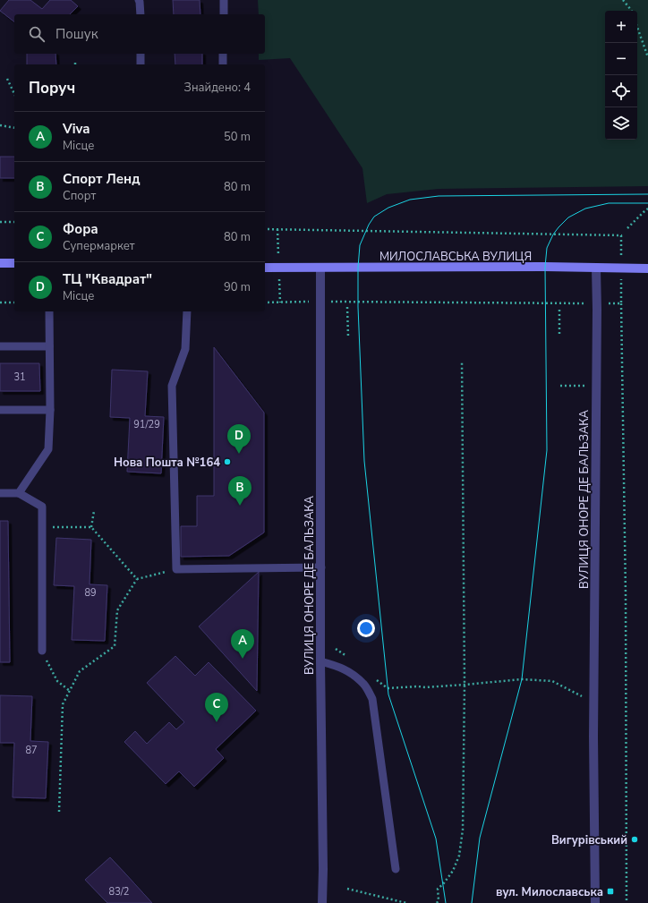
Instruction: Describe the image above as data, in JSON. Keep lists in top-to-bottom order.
{
  "streets": {
    "main road": ["МИЛОСЛАВСЬКА ВУЛИЦЯ"],
    "street": ["ВУЛИЦЯ ОНОРЕ ДЕ БАЛЬЗАКА"]
  },
  "crossings": [
    ["МИЛОСЛАВСЬКА ВУЛИЦЯ", "ВУЛИЦЯ ОНОРЕ ДЕ БАЛЬЗАКА"]
  ],
  "places": {
    "other": ["Нова Пошта №164", "Вигурівський"],
    "transit": ["вул. Милославська"]
  },
  "house_numbers": [
    "31",
    "91/29",
    "89",
    "87",
    "83/2"
  ],
  "page": {
    "map_buttons": ["+", "−"],
    "search": "Пошук",
    "heading": ["Поруч", "Знайдено: 4"],
    "list": [
      {
        "mark": "A",
        "name": "Viva",
        "note": "Місце",
        "value": "50 m"
      },
      {
        "mark": "B",
        "name": "Спорт Ленд",
        "note": "Спорт",
        "value": "80 m"
      },
      {
        "mark": "C",
        "name": "Фора",
        "note": "Супермаркет",
        "value": "80 m"
      },
      {
        "mark": "D",
        "name": "ТЦ \"Квадрат\"",
        "note": "Місце",
        "value": "90 m"
      }
    ],
    "pins": [
      "D",
      "B",
      "A",
      "C"
    ]
  }
}
